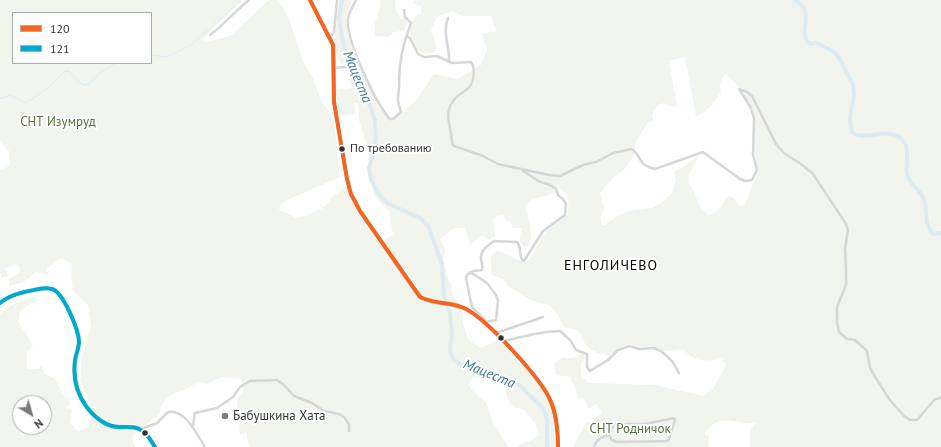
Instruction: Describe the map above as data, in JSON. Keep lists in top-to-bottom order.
{
  "districts": ["ЕНГОЛИЧЕВО"],
  "water": ["Мацеста"],
  "parks": ["СНТ Изумруд", "СНТ Родничок"],
  "places": ["По требованию", "Бабушкина Хата"],
  "lines": ["transit line 120", "transit line 121"],
  "legend": ["120", "121"],
  "north": "bottom right"
}
